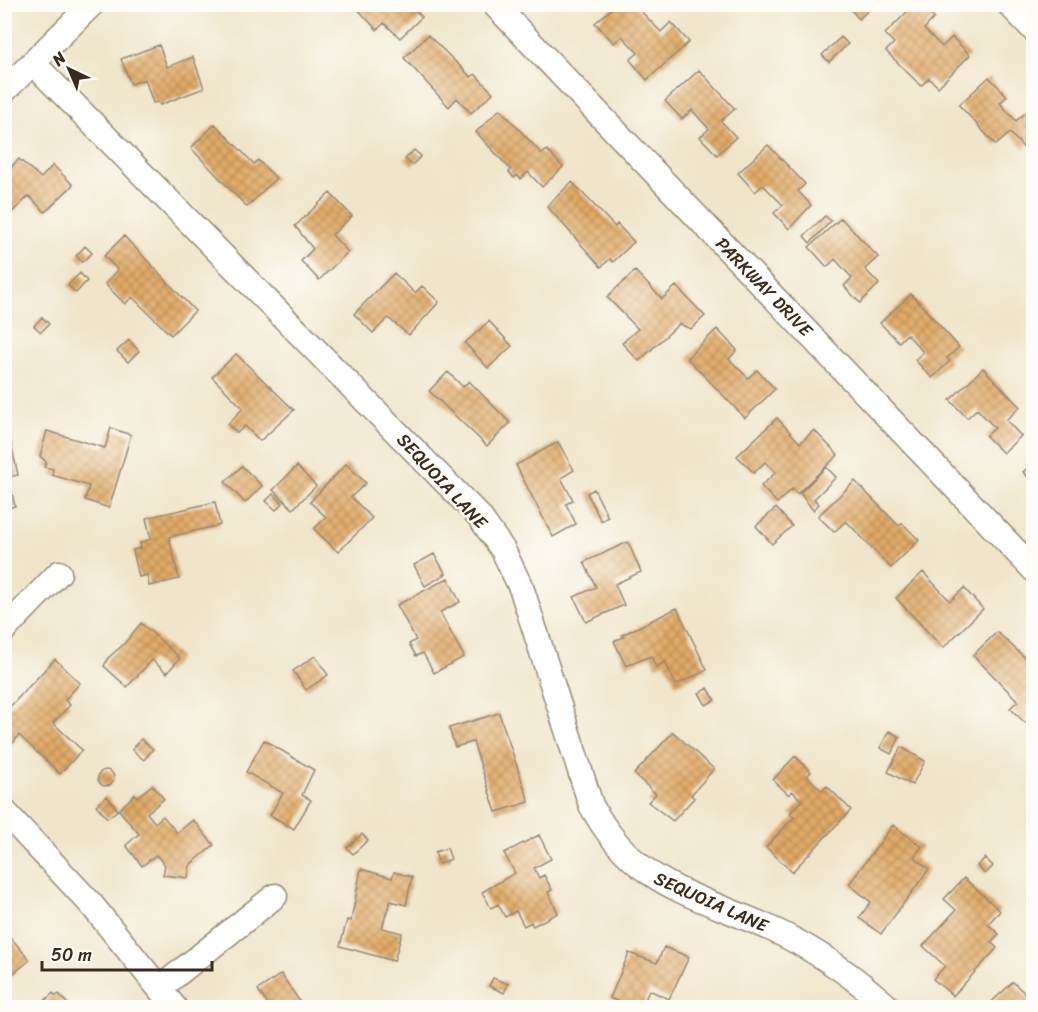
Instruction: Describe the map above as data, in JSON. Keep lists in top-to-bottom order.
{
  "streets": {
    "street": ["PARKWAY DRIVE", "SEQUOIA LANE"]
  },
  "scale_bar": "50 m",
  "north": "top left"
}
